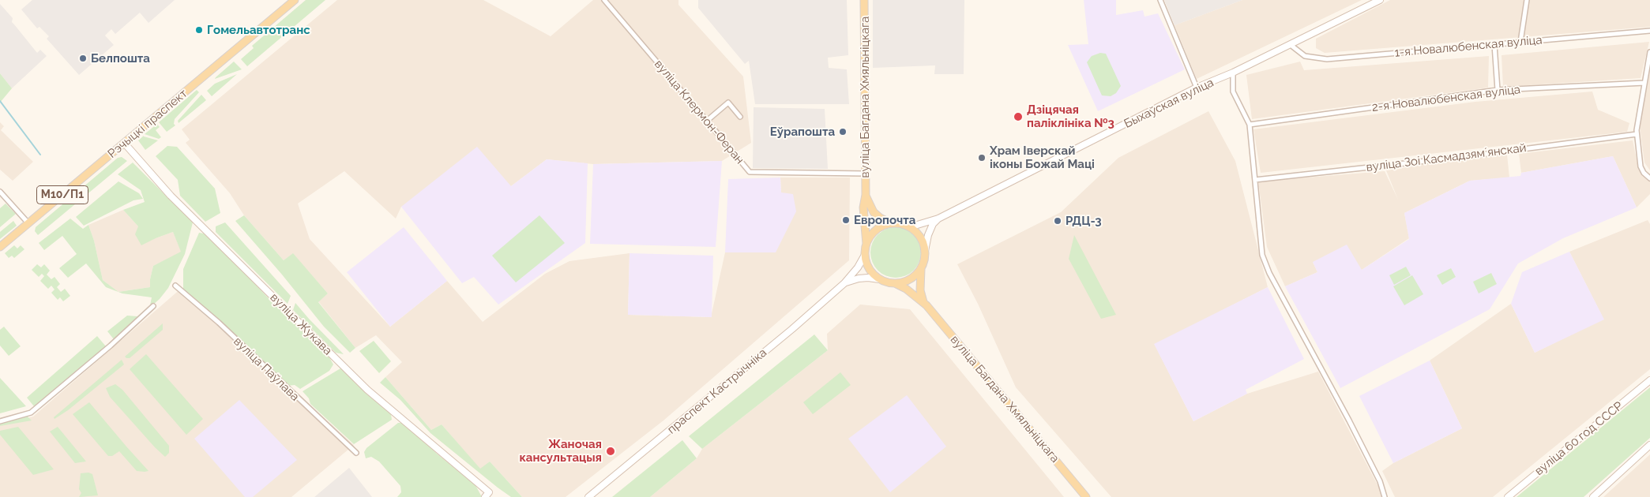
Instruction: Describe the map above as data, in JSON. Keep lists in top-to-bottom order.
{
  "streets": {
    "main road": [
      "вуліца Багдана Хмяльніцкага",
      "Быхаўская вуліца",
      "Рэчыцкі праспект",
      "М10/П1",
      "вуліца Жукава",
      "праспект Кастрычніка",
      "вуліца 60 год СССР"
    ],
    "street": [
      "1-я Новалюбенская вуліца",
      "2-я Новалюбенская вуліца",
      "вуліца Клермон-Феран",
      "вуліца Зоі Касмадзямʼянскай",
      "вуліца Паўлава"
    ]
  },
  "crossings": [
    ["1-я Новалюбенская вуліца", "Быхаўская вуліца"],
    ["вуліца Багдана Хмяльніцкага", "Быхаўская вуліца"],
    ["вуліца Багдана Хмяльніцкага", "вуліца Клермон-Феран"],
    ["вуліца Багдана Хмяльніцкага", "праспект Кастрычніка"],
    ["Быхаўская вуліца", "праспект Кастрычніка"],
    ["Рэчыцкі праспект", "вуліца Жукава"]
  ],
  "places": [
    "Гомельавтотранс",
    "Белпошта",
    "Дзіцячая паліклініка №3",
    "Еўрапошта",
    "Храм Іверскай іконы Божай Маці",
    "Европочта",
    "РДЦ-3",
    "Жаночая кансультацыя"
  ]
}
